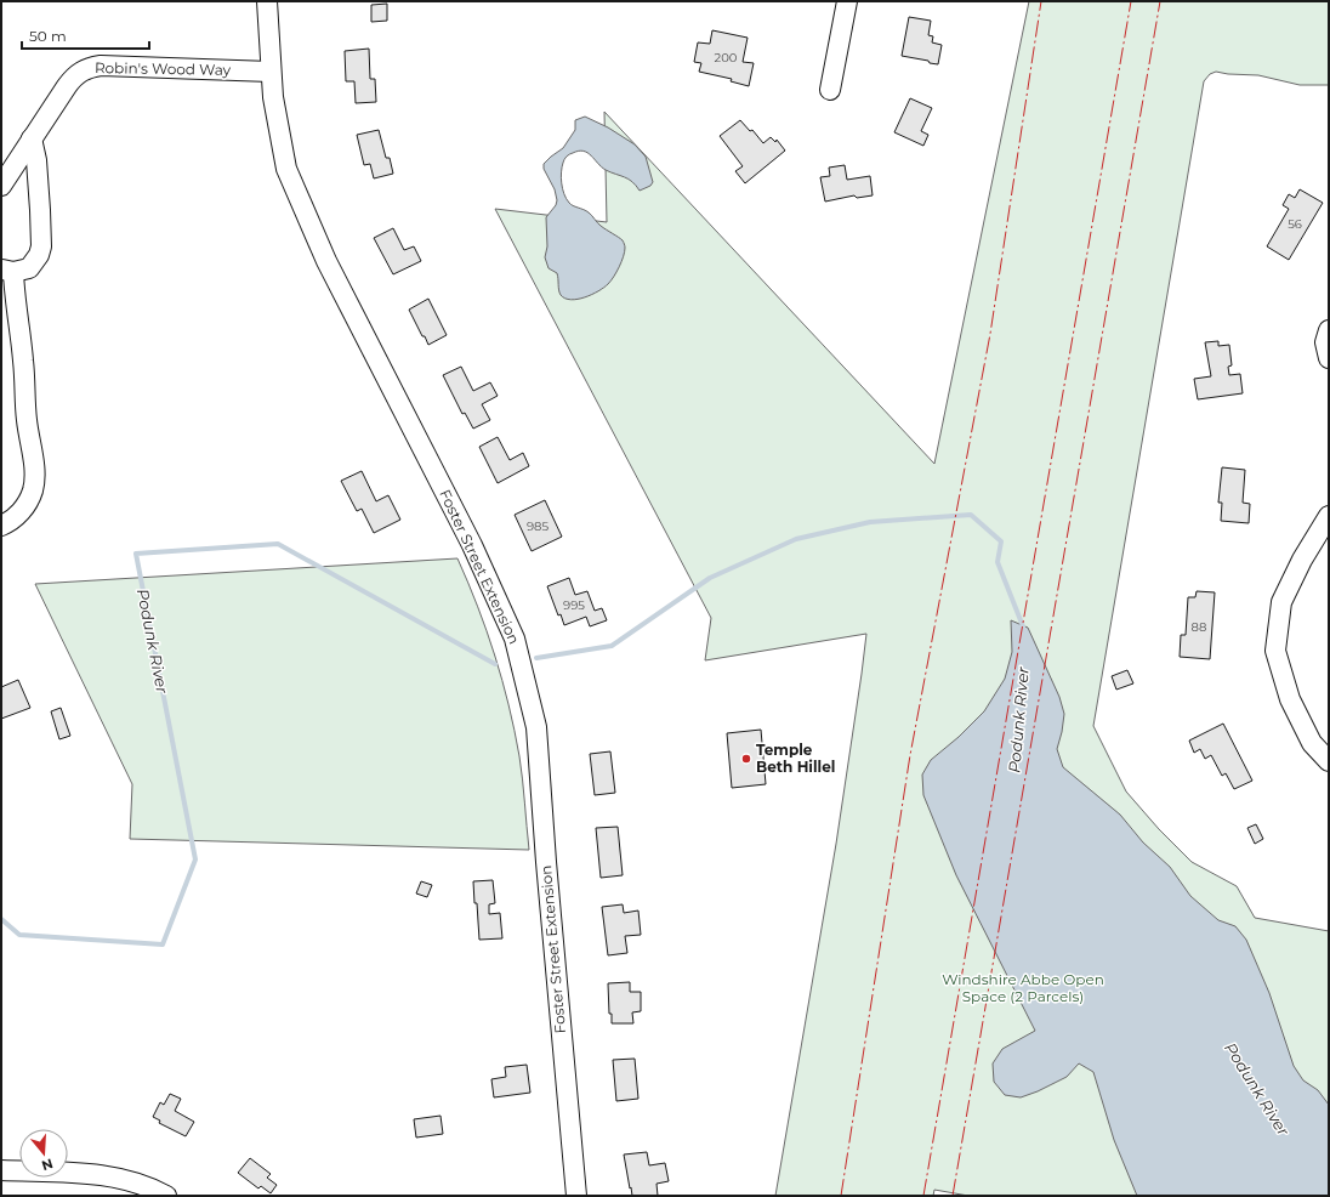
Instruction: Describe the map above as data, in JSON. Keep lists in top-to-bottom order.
{
  "streets": {
    "street": ["Robin's Wood Way", "Foster Street Extension"]
  },
  "crossings": [
    ["Robin's Wood Way", "Foster Street Extension"]
  ],
  "water": ["Podunk River"],
  "parks": ["Windshire Abbe Open Space (2 Parcels)"],
  "places": ["Temple Beth Hillel"],
  "house_numbers": [
    "200",
    "56",
    "985",
    "995",
    "88"
  ],
  "scale_bar": "50 m",
  "north": "bottom"
}
